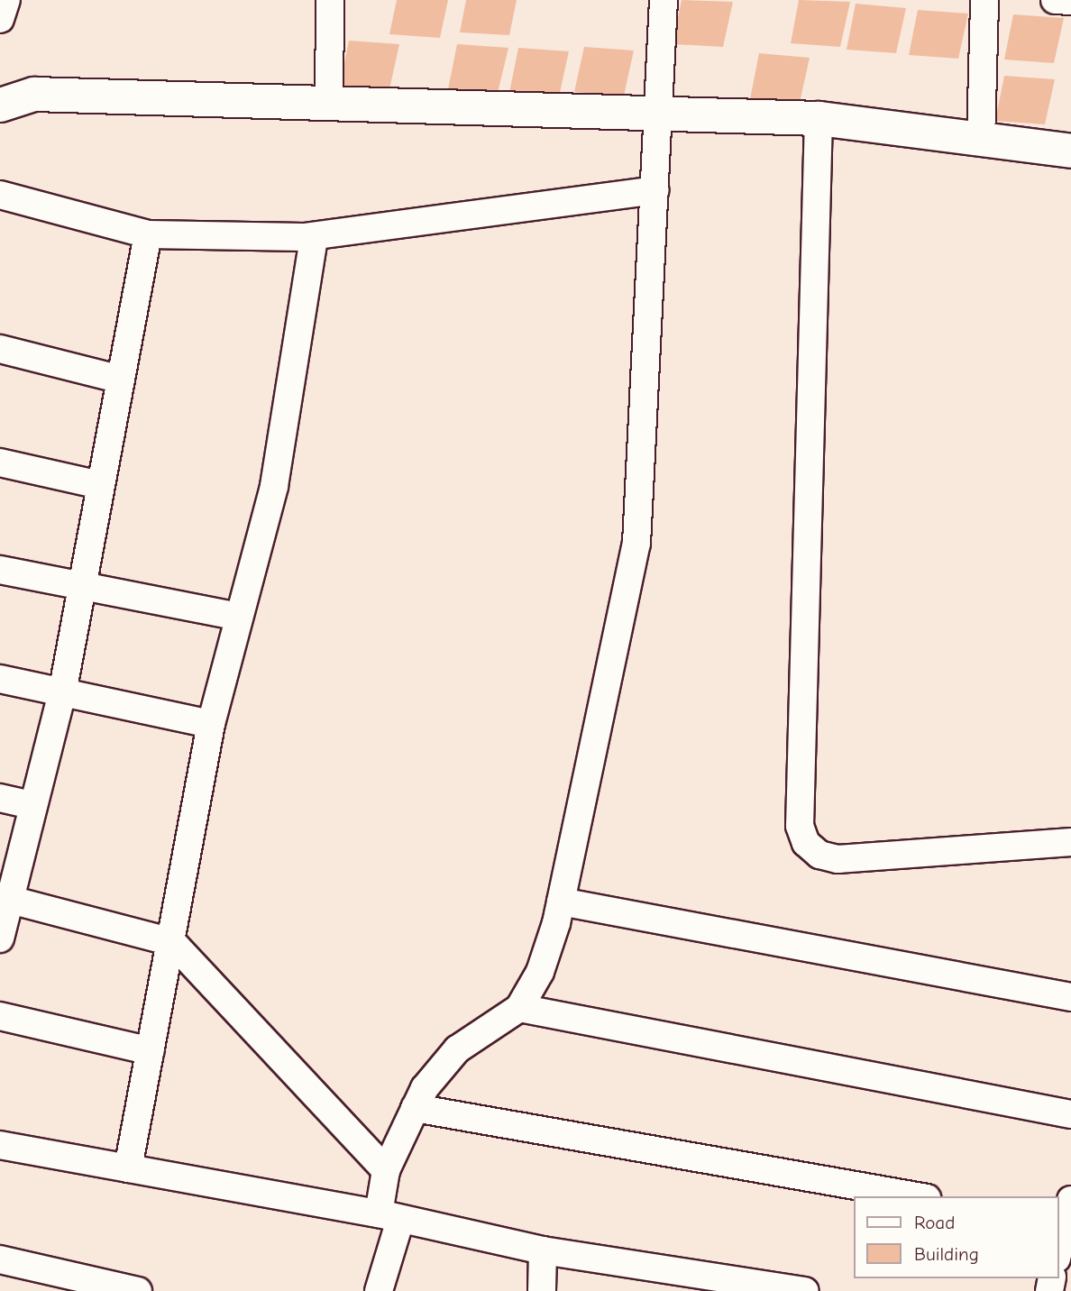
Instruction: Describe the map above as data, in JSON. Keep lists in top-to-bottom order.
{
  "legend": ["Road", "Building"]
}
